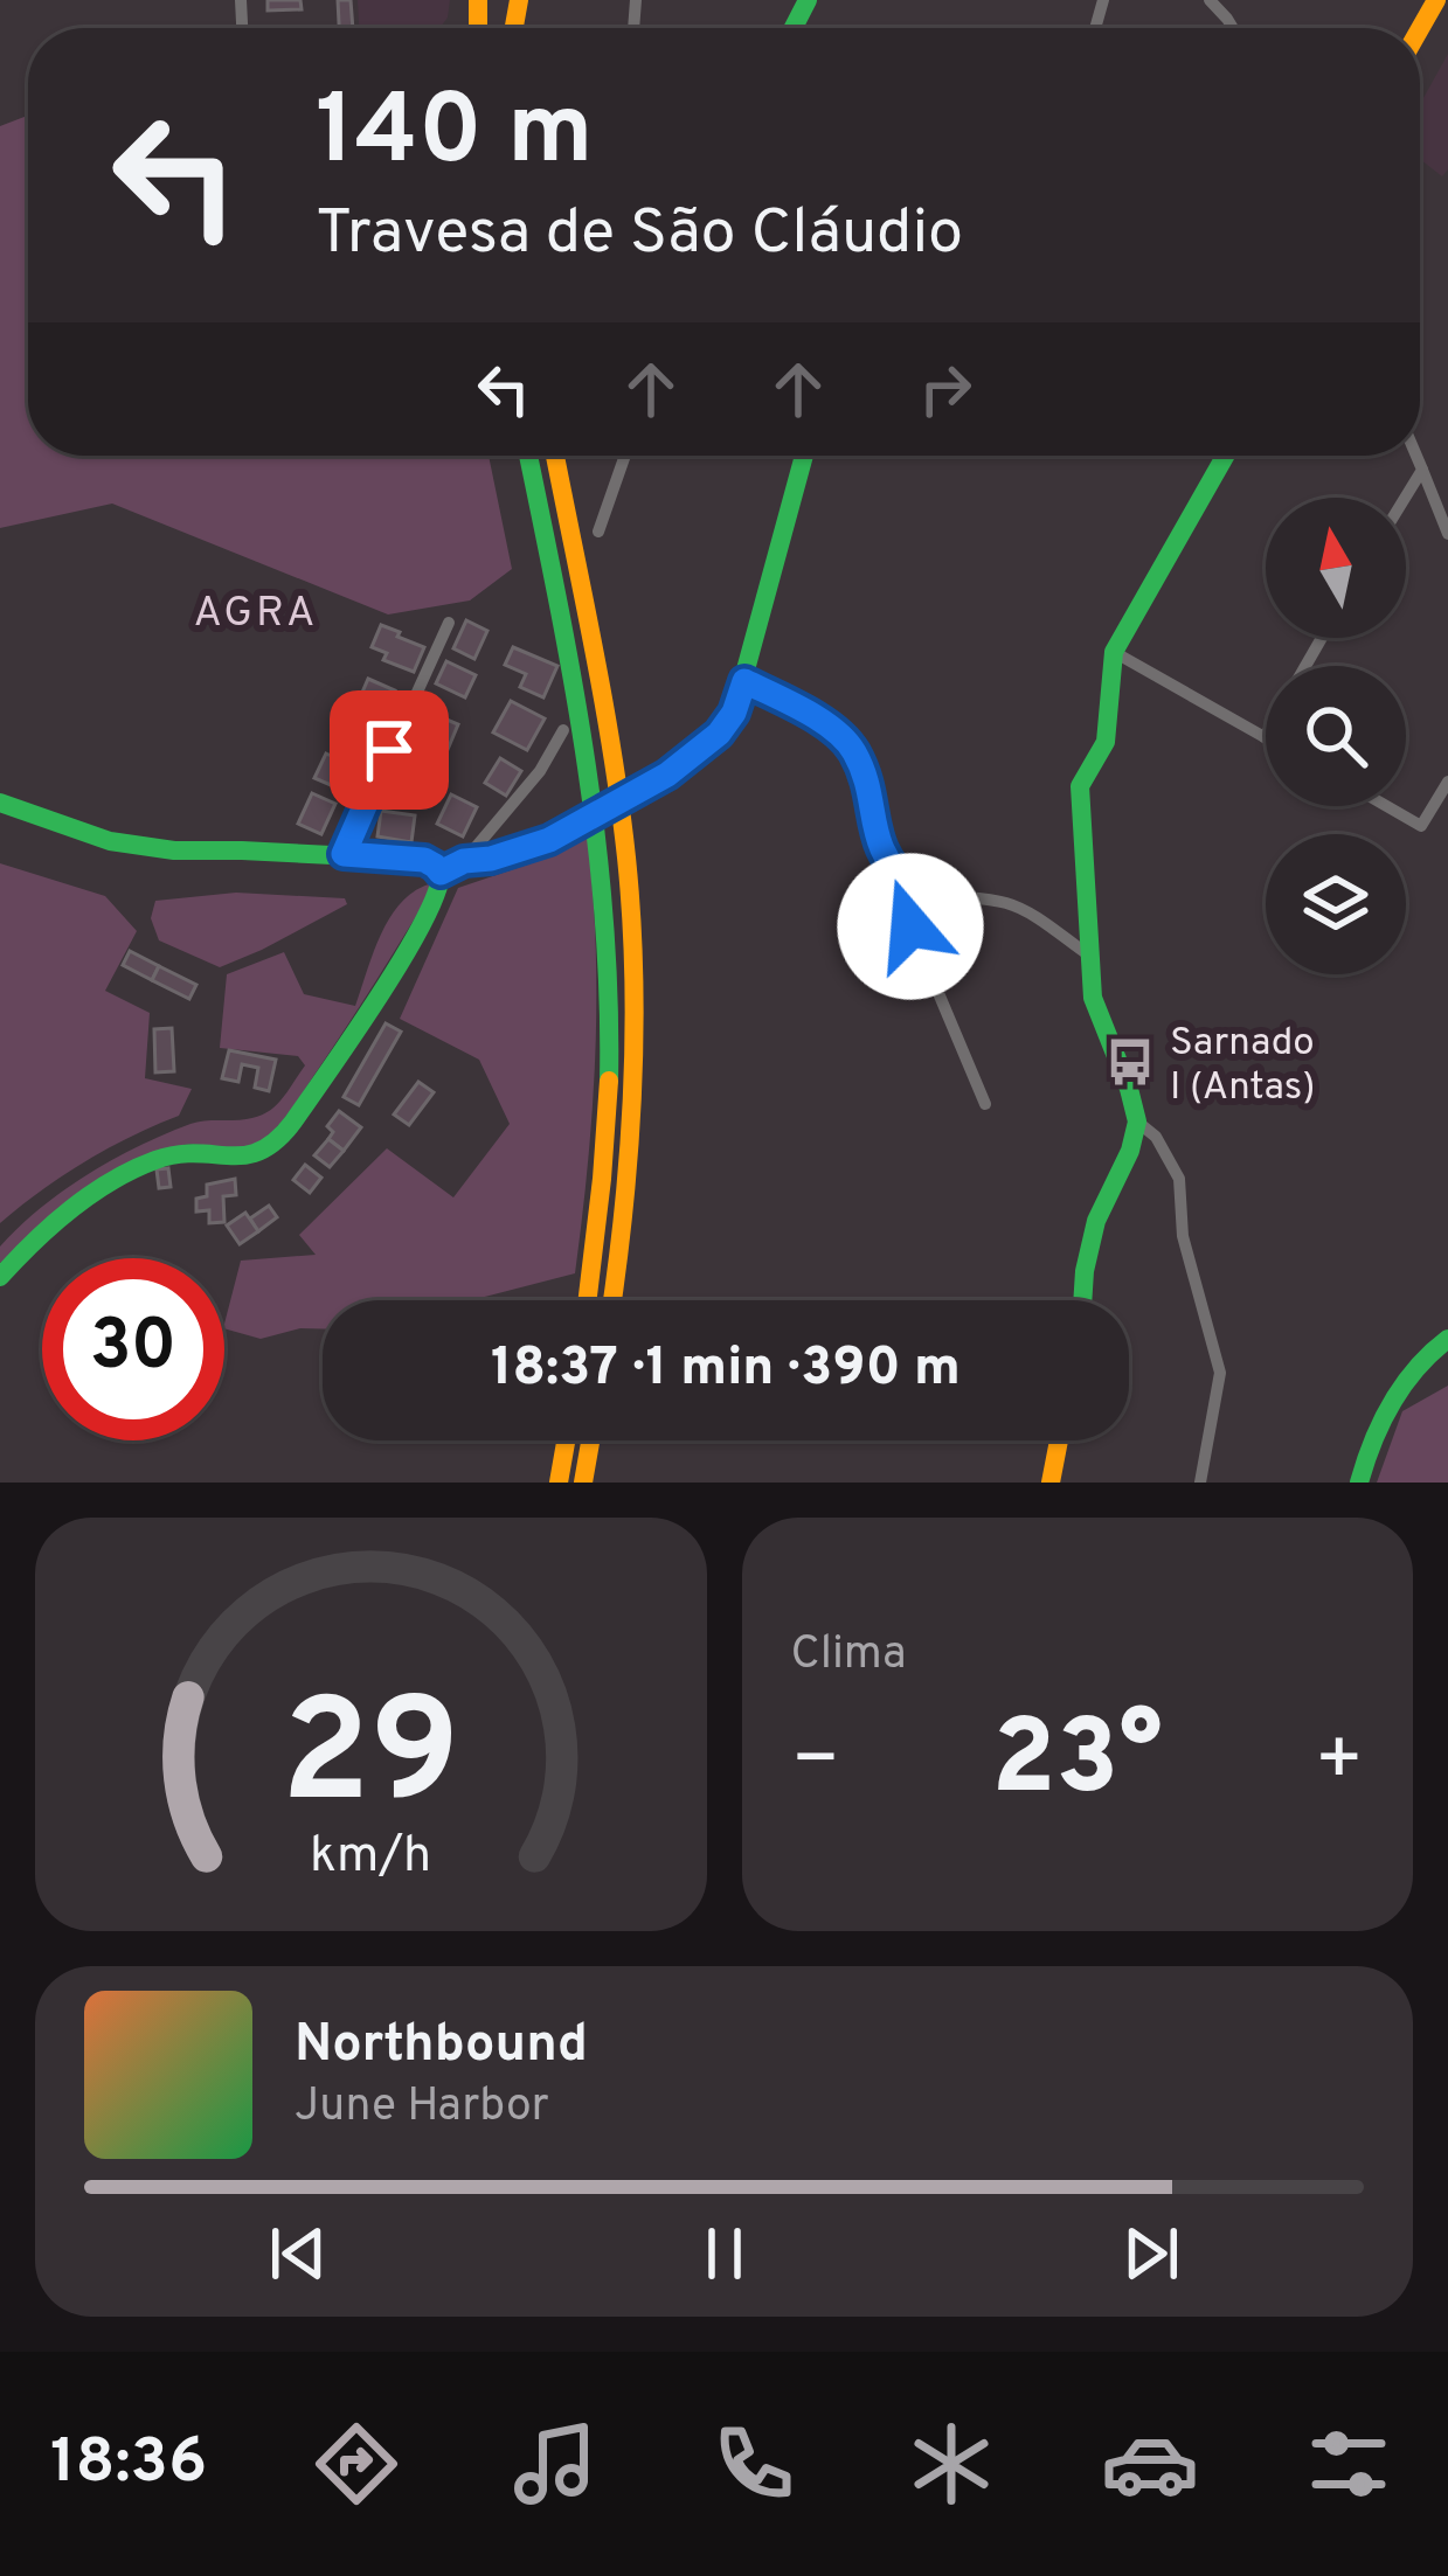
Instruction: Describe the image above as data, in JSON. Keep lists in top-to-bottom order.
{
  "districts": ["AGRA"],
  "places": {
    "bus stop": ["Sarnado I (Antas)"]
  },
  "north": "top",
  "page": {
    "turn": ["140 m", "Travesa de São Cláudio"],
    "limit": "30",
    "trip": "18:37 · 1 min · 390 m",
    "tile": "Clima",
    "heat": ["−", "23°", "+"],
    "song": ["Northbound", "June Harbor"],
    "tabs": "18:36",
    "gauge": ["29", "km/h"]
  }
}
